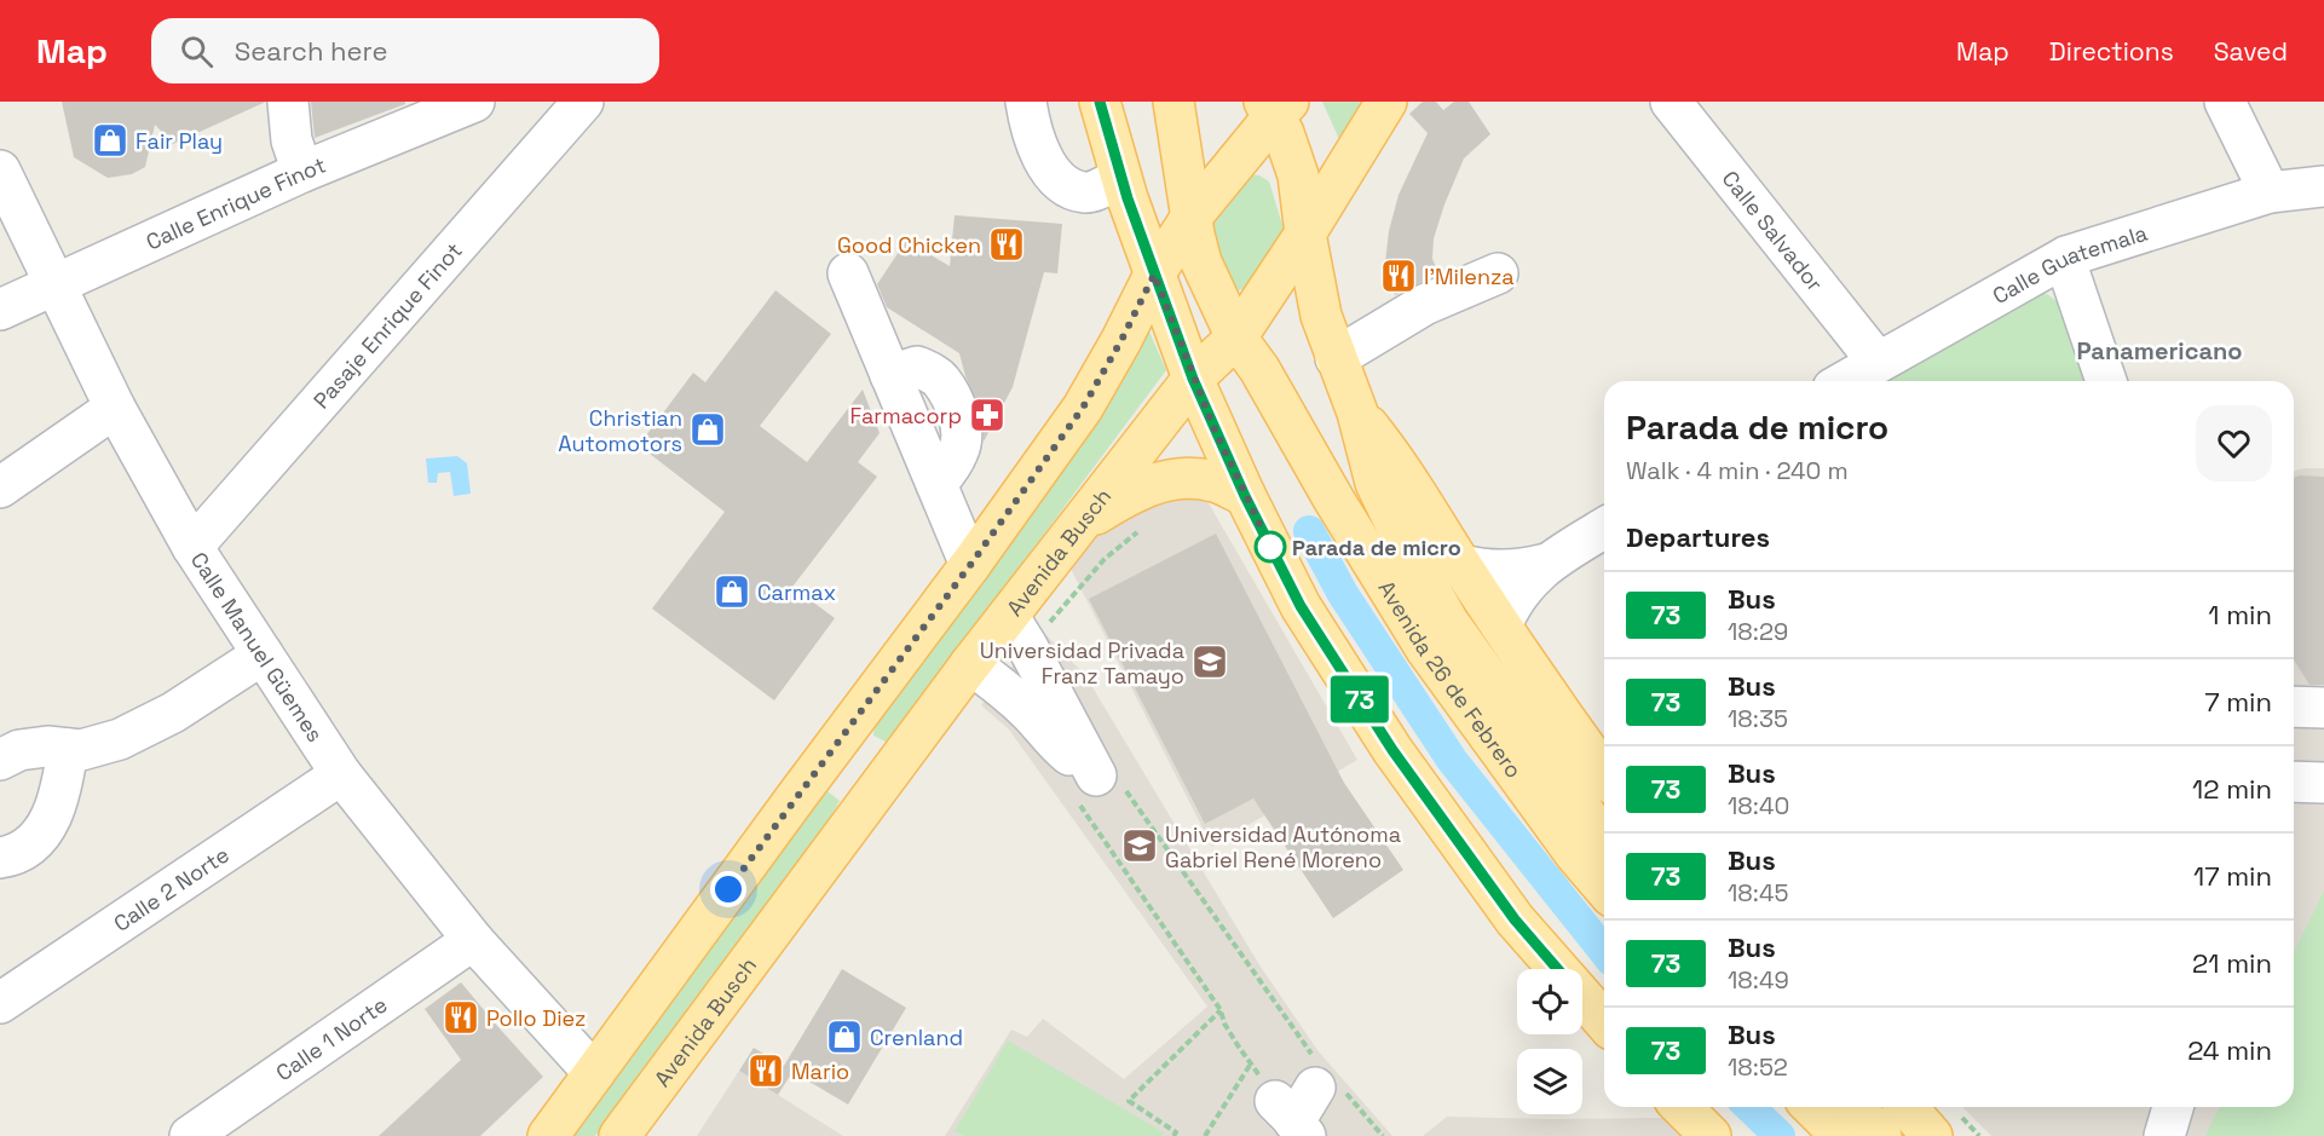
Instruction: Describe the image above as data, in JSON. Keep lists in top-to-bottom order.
{
  "streets": {
    "main road": ["Avenida Busch", "Avenida 26 de Febrero"],
    "street": [
      "Calle Enrique Finot",
      "Calle Salvador",
      "Calle Guatemala",
      "Pasaje Enrique Finot",
      "Calle Manuel Güemes",
      "Calle 2 Norte",
      "Calle 1 Norte"
    ]
  },
  "crossings": [
    ["Calle Enrique Finot", "Calle Manuel Güemes"],
    ["Calle Salvador", "Calle Guatemala"],
    ["Pasaje Enrique Finot", "Calle Manuel Güemes"],
    ["Avenida Busch", "Avenida 26 de Febrero"],
    ["Calle Manuel Güemes", "Calle 2 Norte"],
    ["Calle Manuel Güemes", "Calle 1 Norte"]
  ],
  "districts": ["Panamericano"],
  "places": {
    "shop": [
      "Fair Play",
      "Christian Automotors",
      "Carmax",
      "Crenland"
    ],
    "restaurant": [
      "Good Chicken",
      "I'Milenza",
      "Pollo Diez",
      "Mario"
    ],
    "pharmacy": ["Farmacorp"],
    "other": ["Parada de micro"],
    "school or university": ["Universidad Privada Franz Tamayo", "Universidad Autónoma Gabriel René Moreno"]
  },
  "lines": ["bus line 73"],
  "page": {
    "header": "Map",
    "search": "Search here",
    "nav": ["Map", "Directions", "Saved"],
    "on_map": "73",
    "heading": [
      ["Parada de micro", "Walk · 4 min · 240 m"],
      "Departures"
    ],
    "list": [
      {
        "mark": "73",
        "name": "Bus",
        "note": "18:29",
        "value": "1 min"
      },
      {
        "mark": "73",
        "name": "Bus",
        "note": "18:35",
        "value": "7 min"
      },
      {
        "mark": "73",
        "name": "Bus",
        "note": "18:40",
        "value": "12 min"
      },
      {
        "mark": "73",
        "name": "Bus",
        "note": "18:45",
        "value": "17 min"
      },
      {
        "mark": "73",
        "name": "Bus",
        "note": "18:49",
        "value": "21 min"
      },
      {
        "mark": "73",
        "name": "Bus",
        "note": "18:52",
        "value": "24 min"
      }
    ]
  }
}
